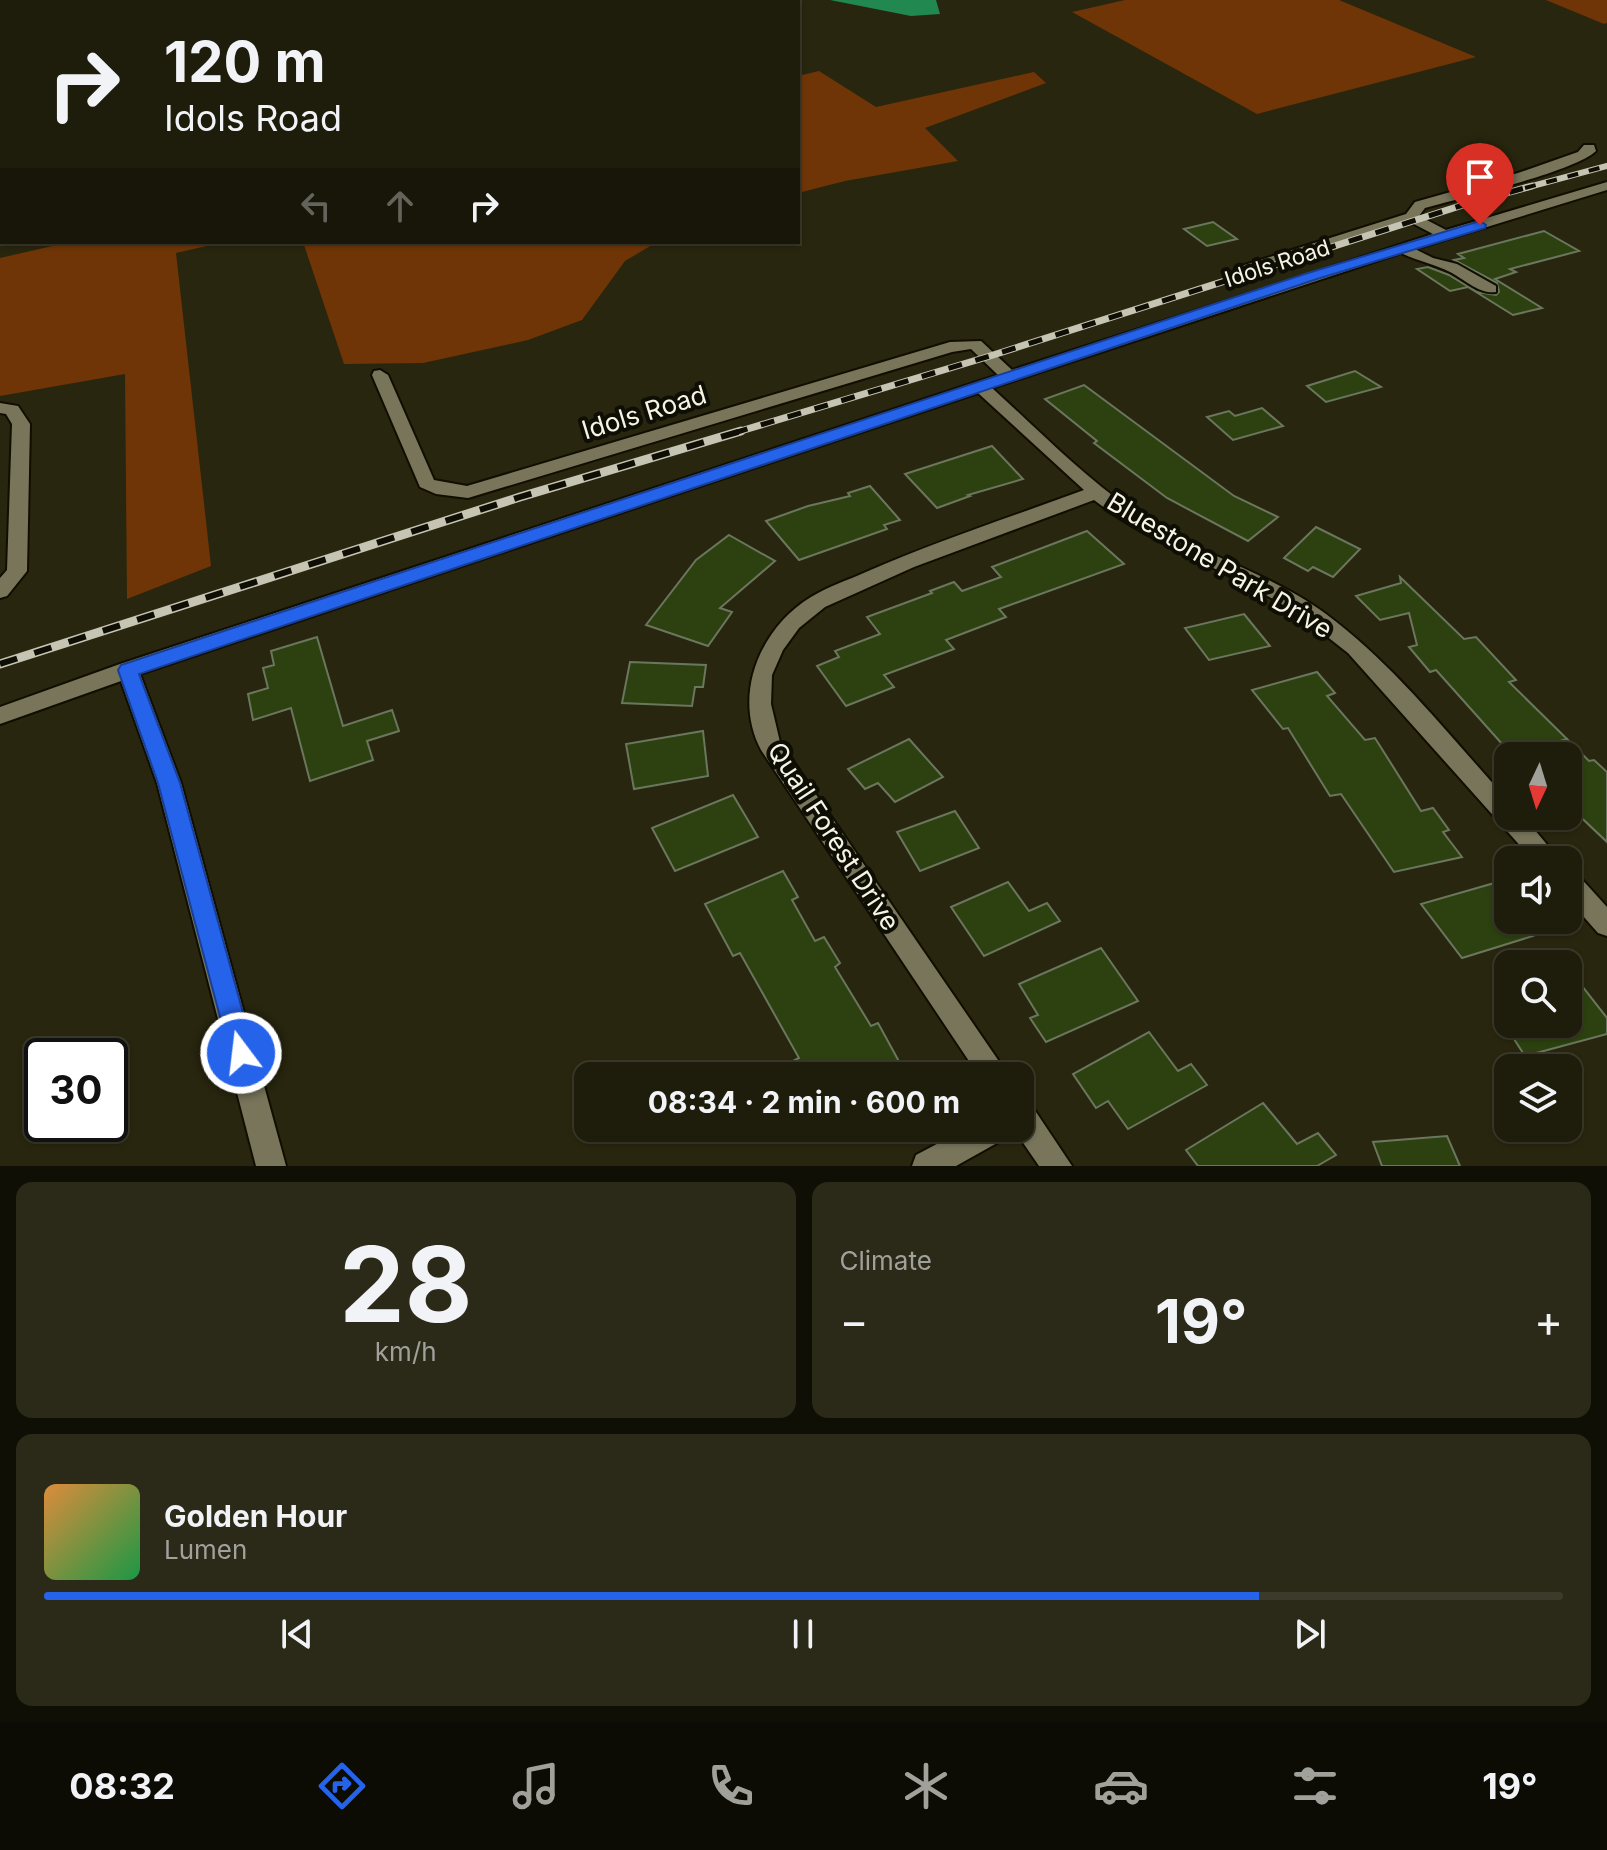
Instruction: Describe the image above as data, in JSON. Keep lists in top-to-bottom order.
{
  "streets": {
    "street": ["Idols Road", "Bluestone Park Drive", "Quail Forest Drive"]
  },
  "crossings": [
    ["Idols Road", "Bluestone Park Drive"],
    ["Bluestone Park Drive", "Quail Forest Drive"]
  ],
  "north": "bottom",
  "page": {
    "turn": ["120 m", "Idols Road"],
    "limit": "30",
    "trip": "08:34 · 2 min · 600 m",
    "tile": [
      ["28", "km/h"],
      "Climate"
    ],
    "heat": ["−", "19°", "+"],
    "song": ["Golden Hour", "Lumen"],
    "tabs": ["08:32", "19°"]
  }
}
